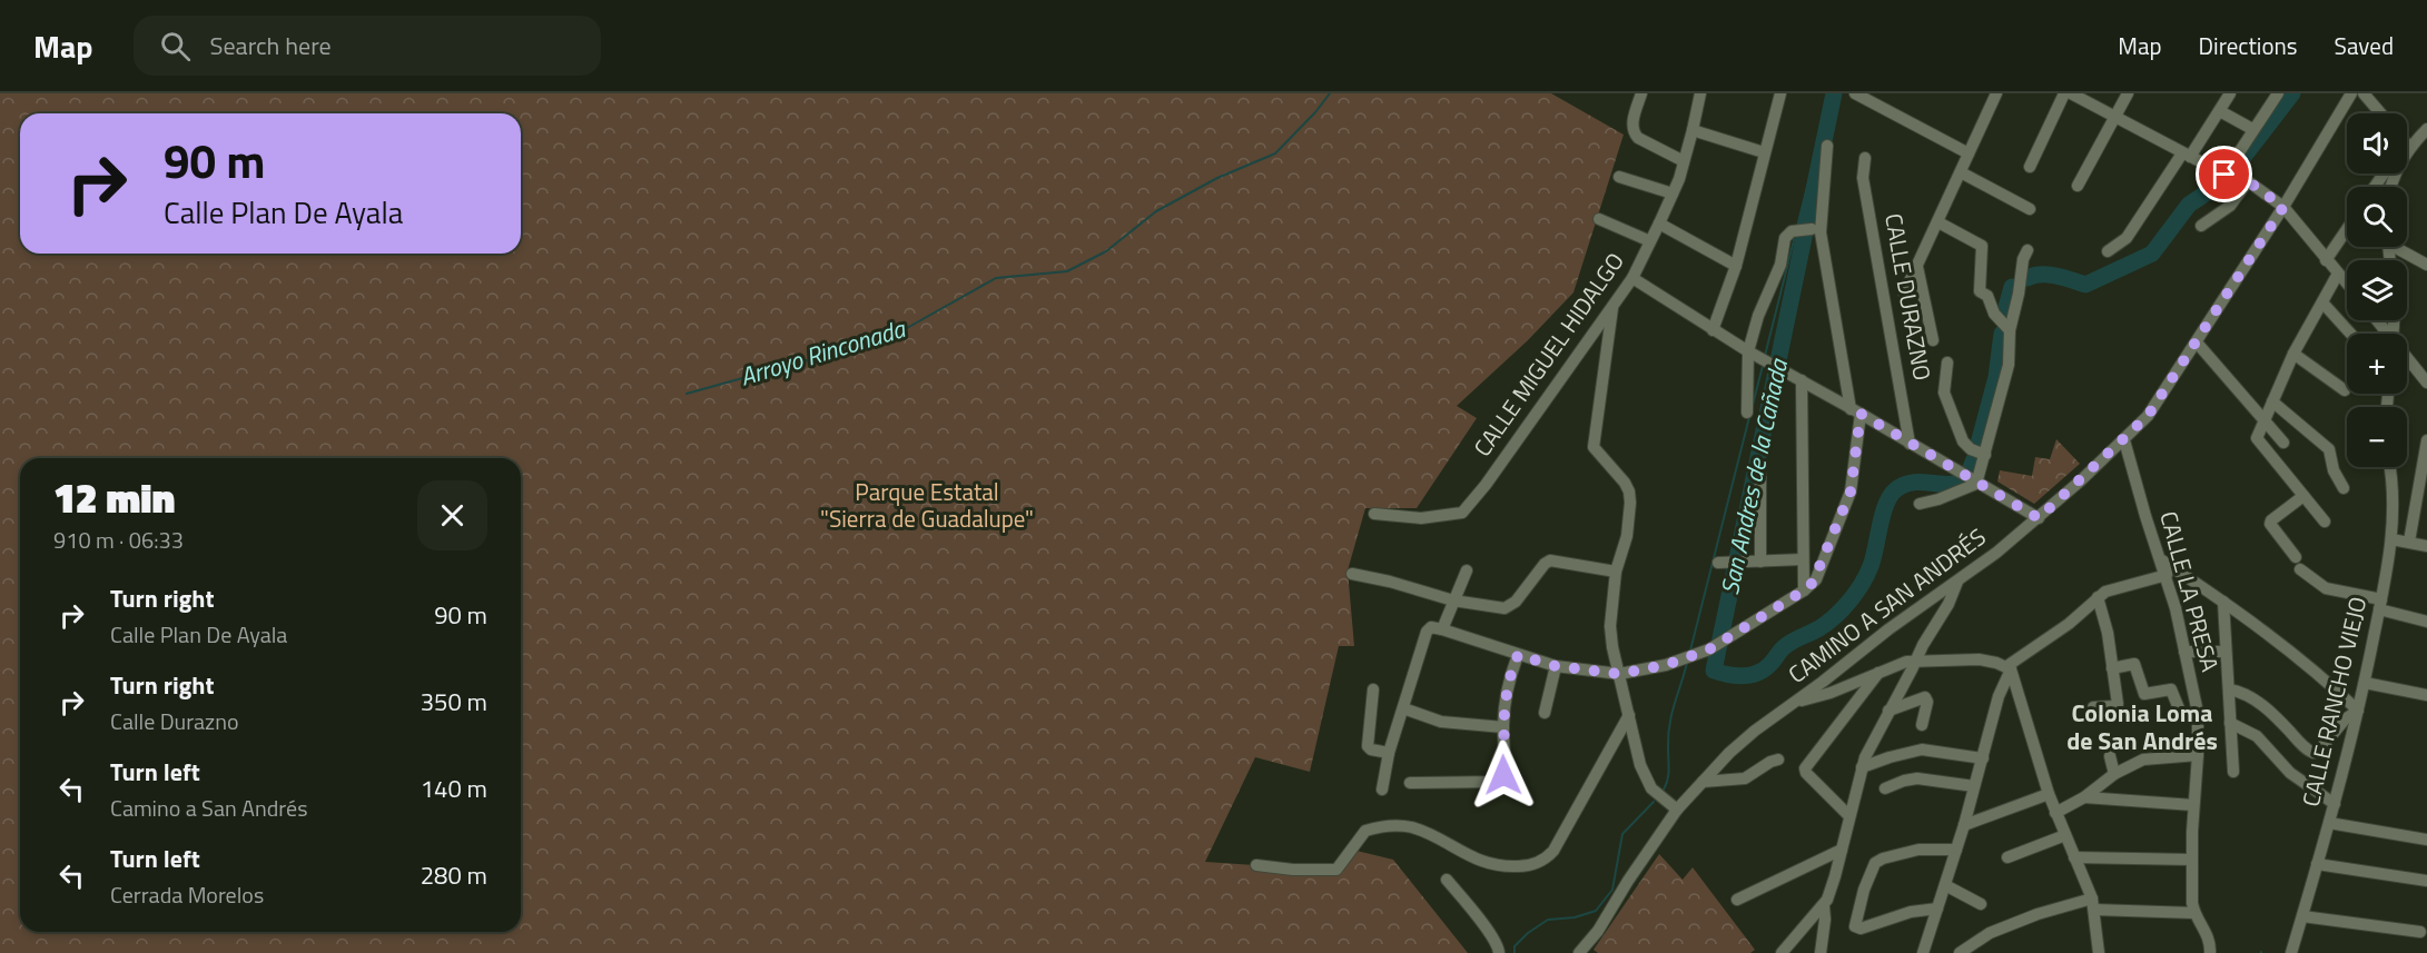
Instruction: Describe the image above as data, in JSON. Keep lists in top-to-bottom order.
{
  "streets": {
    "street": [
      "CALLE DURAZNO",
      "CALLE MIGUEL HIDALGO",
      "CALLE LA PRESA",
      "CAMINO A SAN ANDRÉS",
      "CALLE RANCHO VIEJO"
    ]
  },
  "crossings": [
    ["CALLE LA PRESA", "CAMINO A SAN ANDRÉS"]
  ],
  "districts": ["Colonia Loma de San Andrés"],
  "water": ["Arroyo Rinconada", "San Andres de la Cañada"],
  "parks": ["Parque Estatal \"Sierra de Guadalupe\""],
  "page": {
    "header": "Map",
    "search": "Search here",
    "nav": ["Map", "Directions", "Saved"],
    "map_buttons": ["+", "−"],
    "turn": ["90 m", "Calle Plan De Ayala"],
    "heading": ["12 min", "910 m · 06:33"],
    "list": [
      {
        "name": "Turn right",
        "note": "Calle Plan De Ayala",
        "value": "90 m"
      },
      {
        "name": "Turn right",
        "note": "Calle Durazno",
        "value": "350 m"
      },
      {
        "name": "Turn left",
        "note": "Camino a San Andrés",
        "value": "140 m"
      },
      {
        "name": "Turn left",
        "note": "Cerrada Morelos",
        "value": "280 m"
      }
    ]
  }
}
